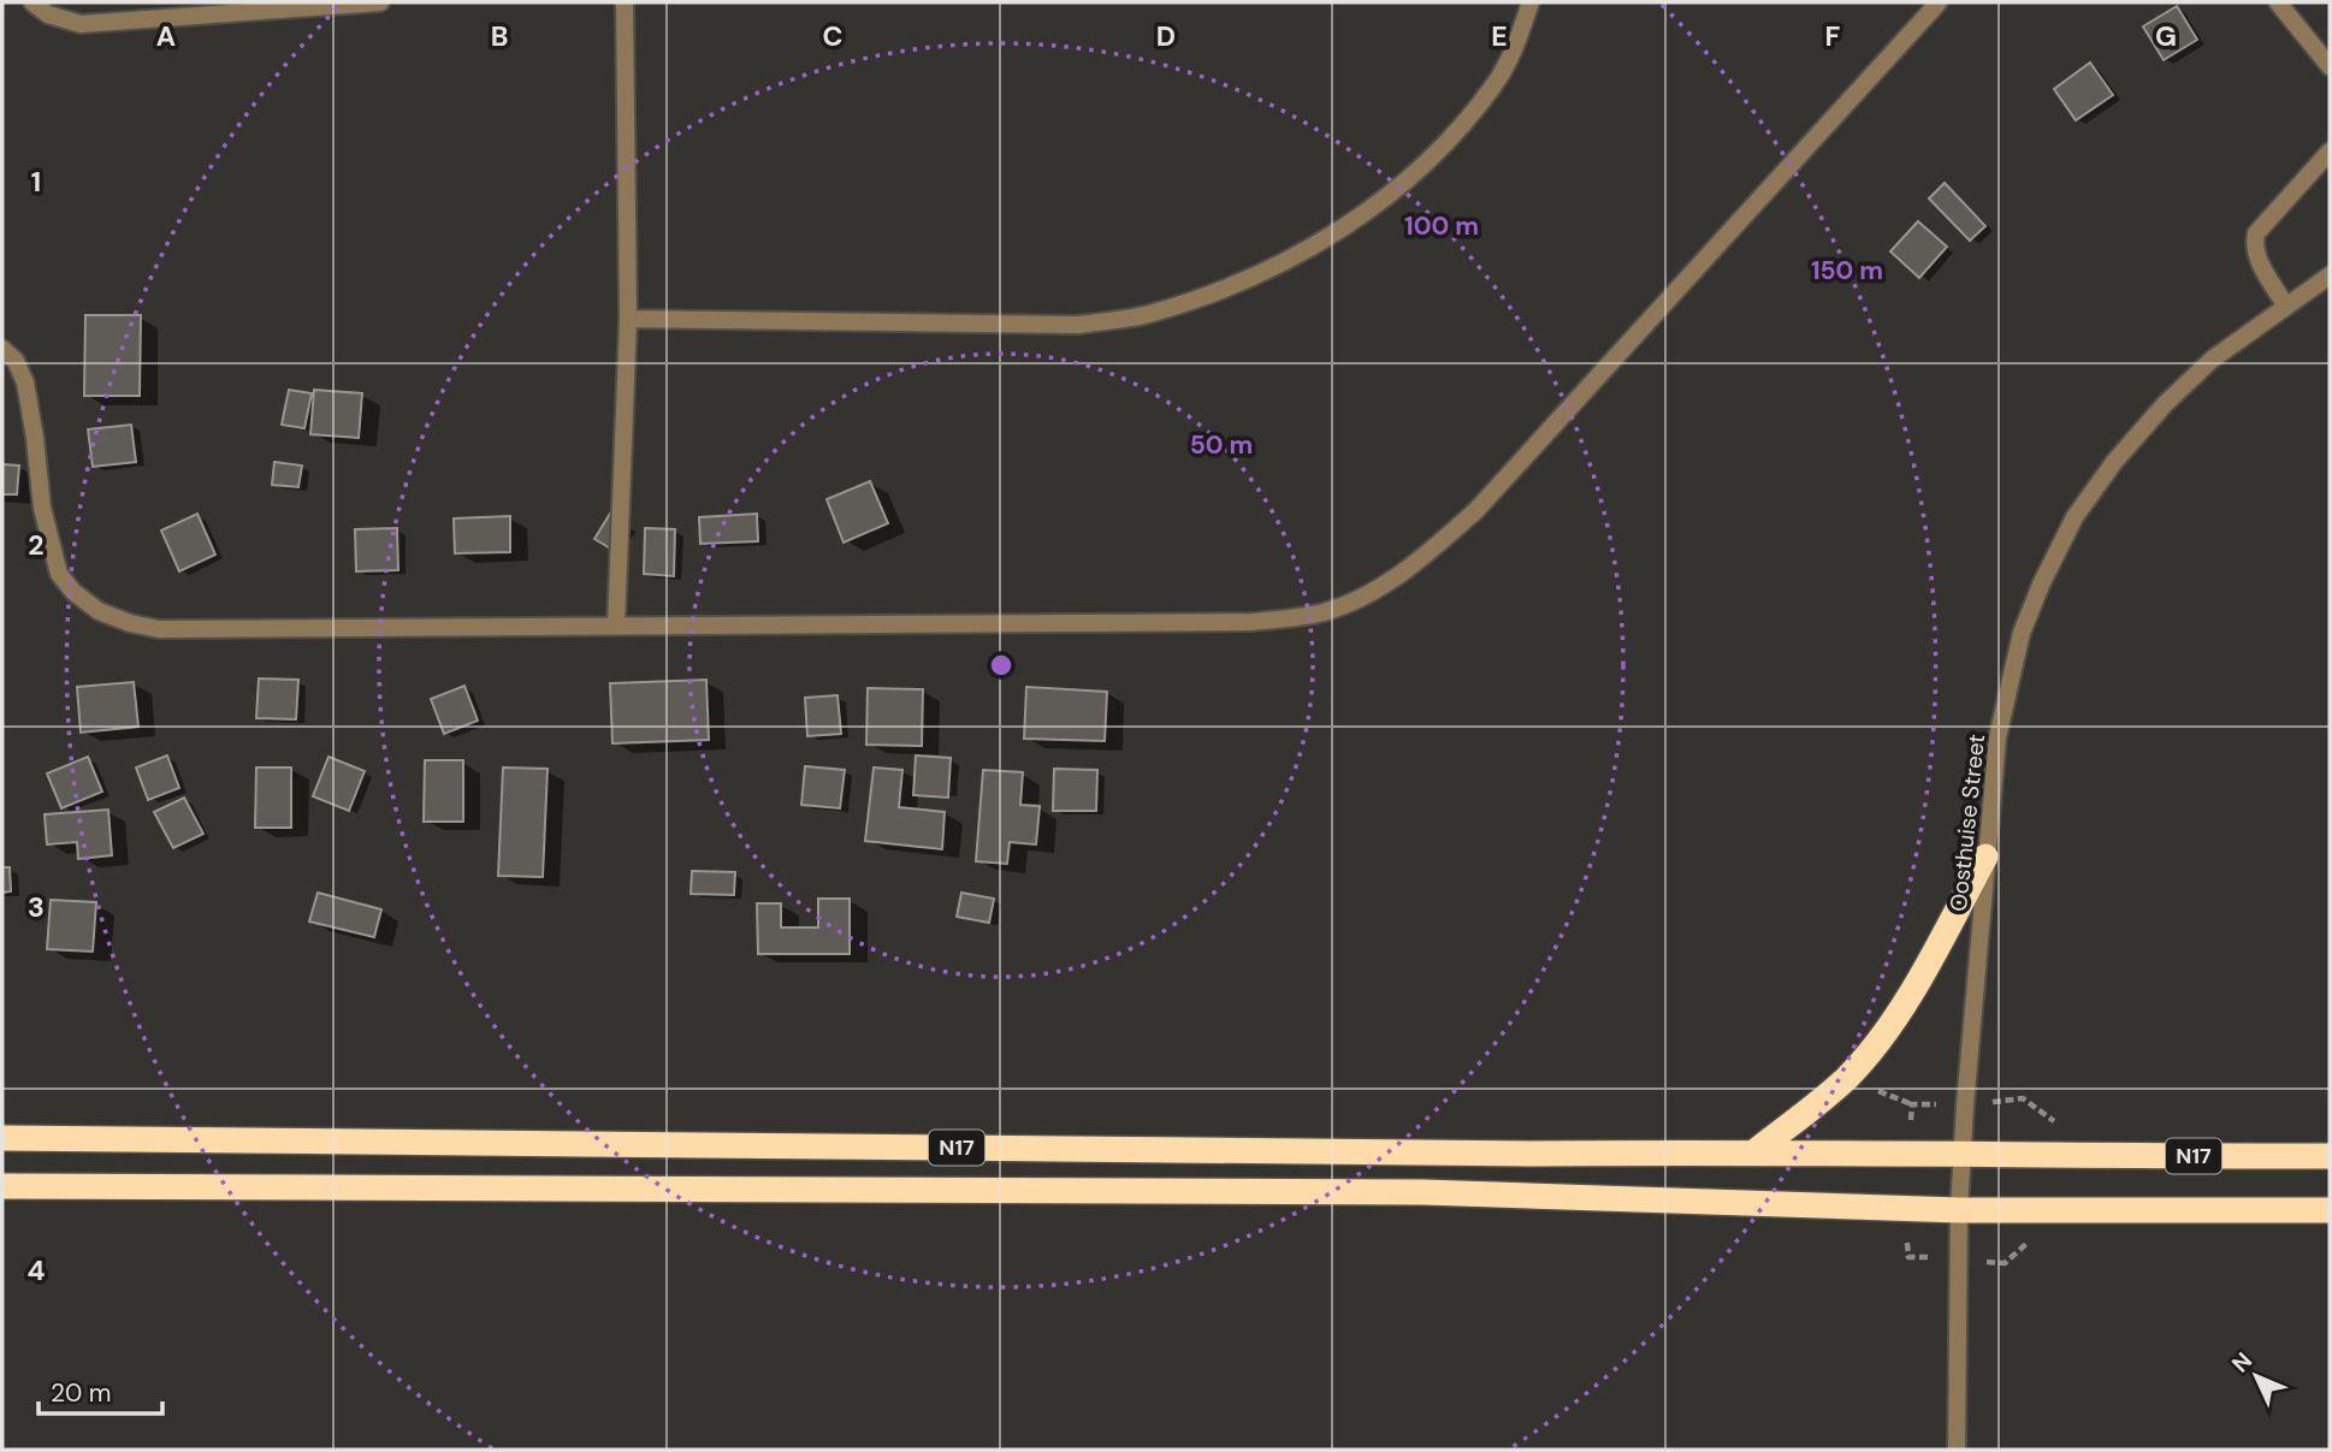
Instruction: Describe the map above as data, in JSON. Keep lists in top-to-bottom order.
{
  "streets": {
    "highway": ["N17"],
    "street": ["Oosthuise Street"]
  },
  "crossings": [
    ["Oosthuise Street", "N17"]
  ],
  "scale_bar": "20 m",
  "north": "top left",
  "grid": {
    "columns": [
      "A",
      "B",
      "C",
      "D",
      "E",
      "F",
      "G"
    ],
    "rows": [
      "1",
      "2",
      "3",
      "4"
    ]
  },
  "rings": ["100 m", "150 m", "50 m"]
}
